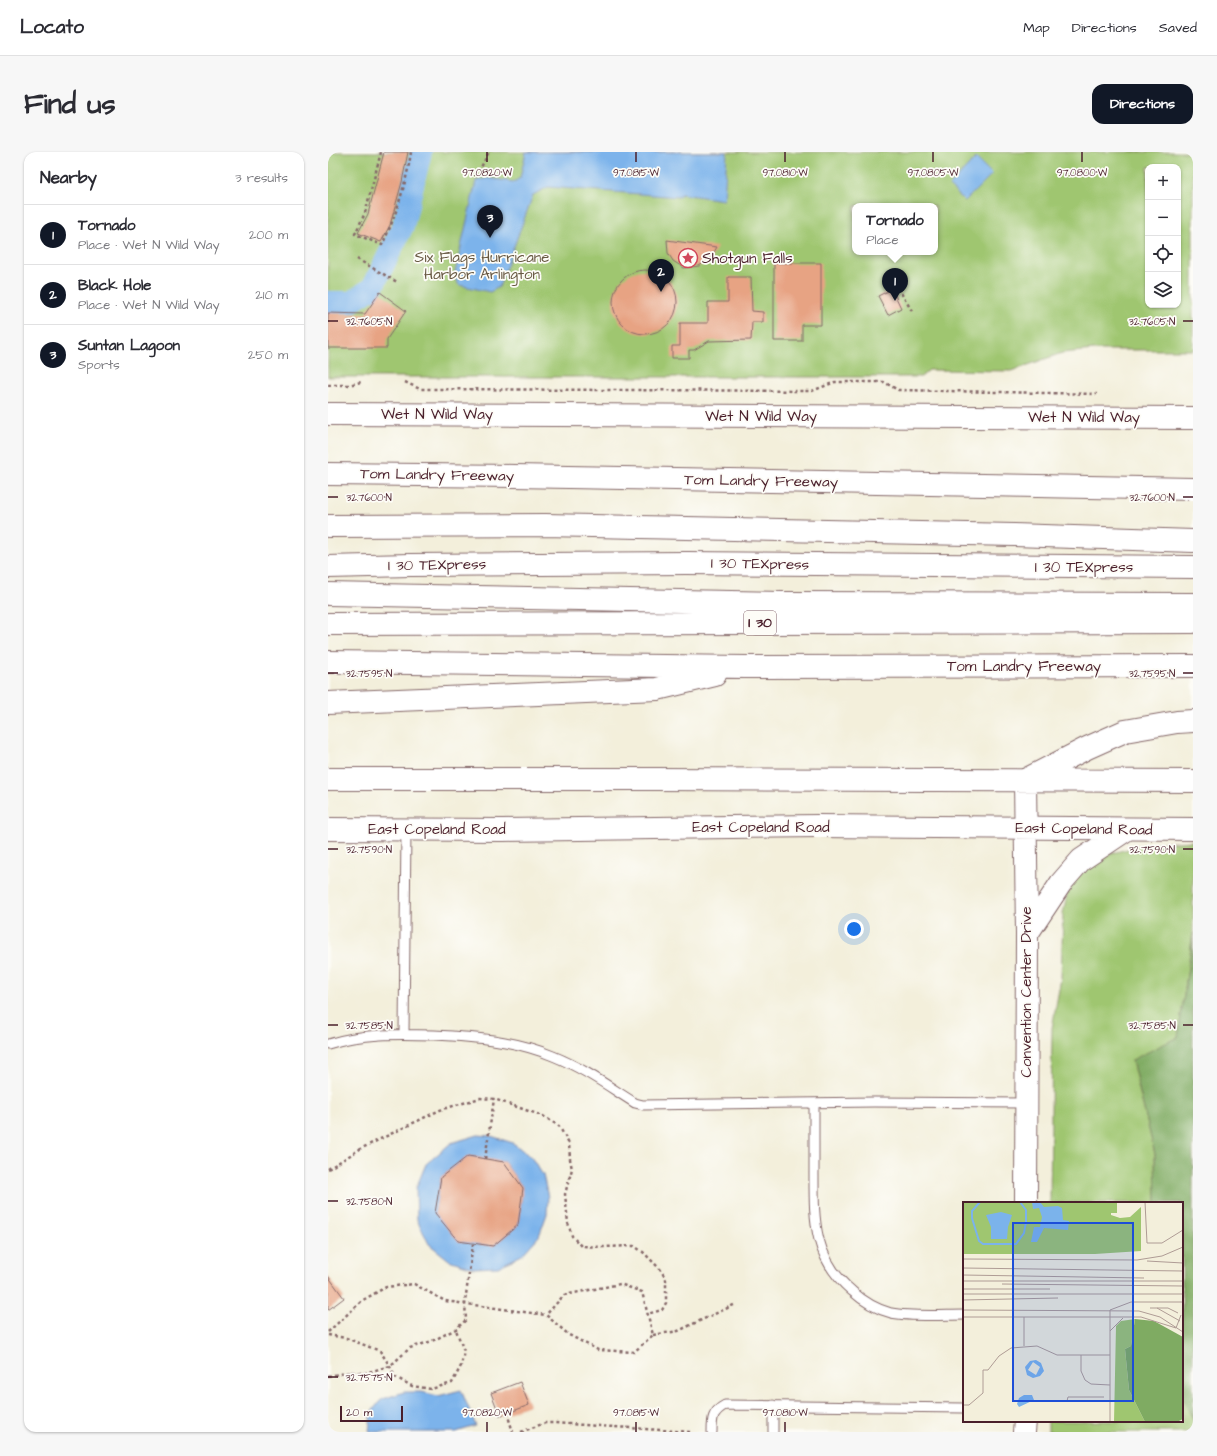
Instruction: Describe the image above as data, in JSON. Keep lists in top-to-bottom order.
{
  "streets": {
    "main road": [
      "Wet N Wild Way",
      "Tom Landry Freeway",
      "I 30 TEXpress",
      "I 30",
      "East Copeland Road",
      "Convention Center Drive"
    ]
  },
  "crossings": [
    ["East Copeland Road", "Convention Center Drive"]
  ],
  "parks": ["Six Flags Hurricane Harbor Arlington"],
  "places": {
    "place": ["Shotgun Falls"]
  },
  "scale_bar": "20 m",
  "page": {
    "header": "Locato",
    "nav": ["Map", "Directions", "Saved"],
    "buttons": "Directions",
    "title": "Find us",
    "heading": ["Nearby", "3 results"],
    "map_buttons": ["+", "−"],
    "popup": ["Tornado", "Place"],
    "list": [
      {
        "mark": "1",
        "name": "Tornado",
        "note": "Place · Wet N Wild Way",
        "value": "200 m"
      },
      {
        "mark": "2",
        "name": "Black Hole",
        "note": "Place · Wet N Wild Way",
        "value": "210 m"
      },
      {
        "mark": "3",
        "name": "Suntan Lagoon",
        "note": "Sports",
        "value": "250 m"
      }
    ],
    "pins": ["3", "2", "1"],
    "scale": "20 m"
  },
  "coordinates": [
    "97.0820°W",
    "97.0815°W",
    "97.0810°W",
    "97.0805°W",
    "97.0800°W",
    "32.7605°N",
    "32.7600°N",
    "32.7595°N",
    "32.7590°N",
    "32.7585°N",
    "32.7580°N",
    "32.7575°N"
  ]
}
